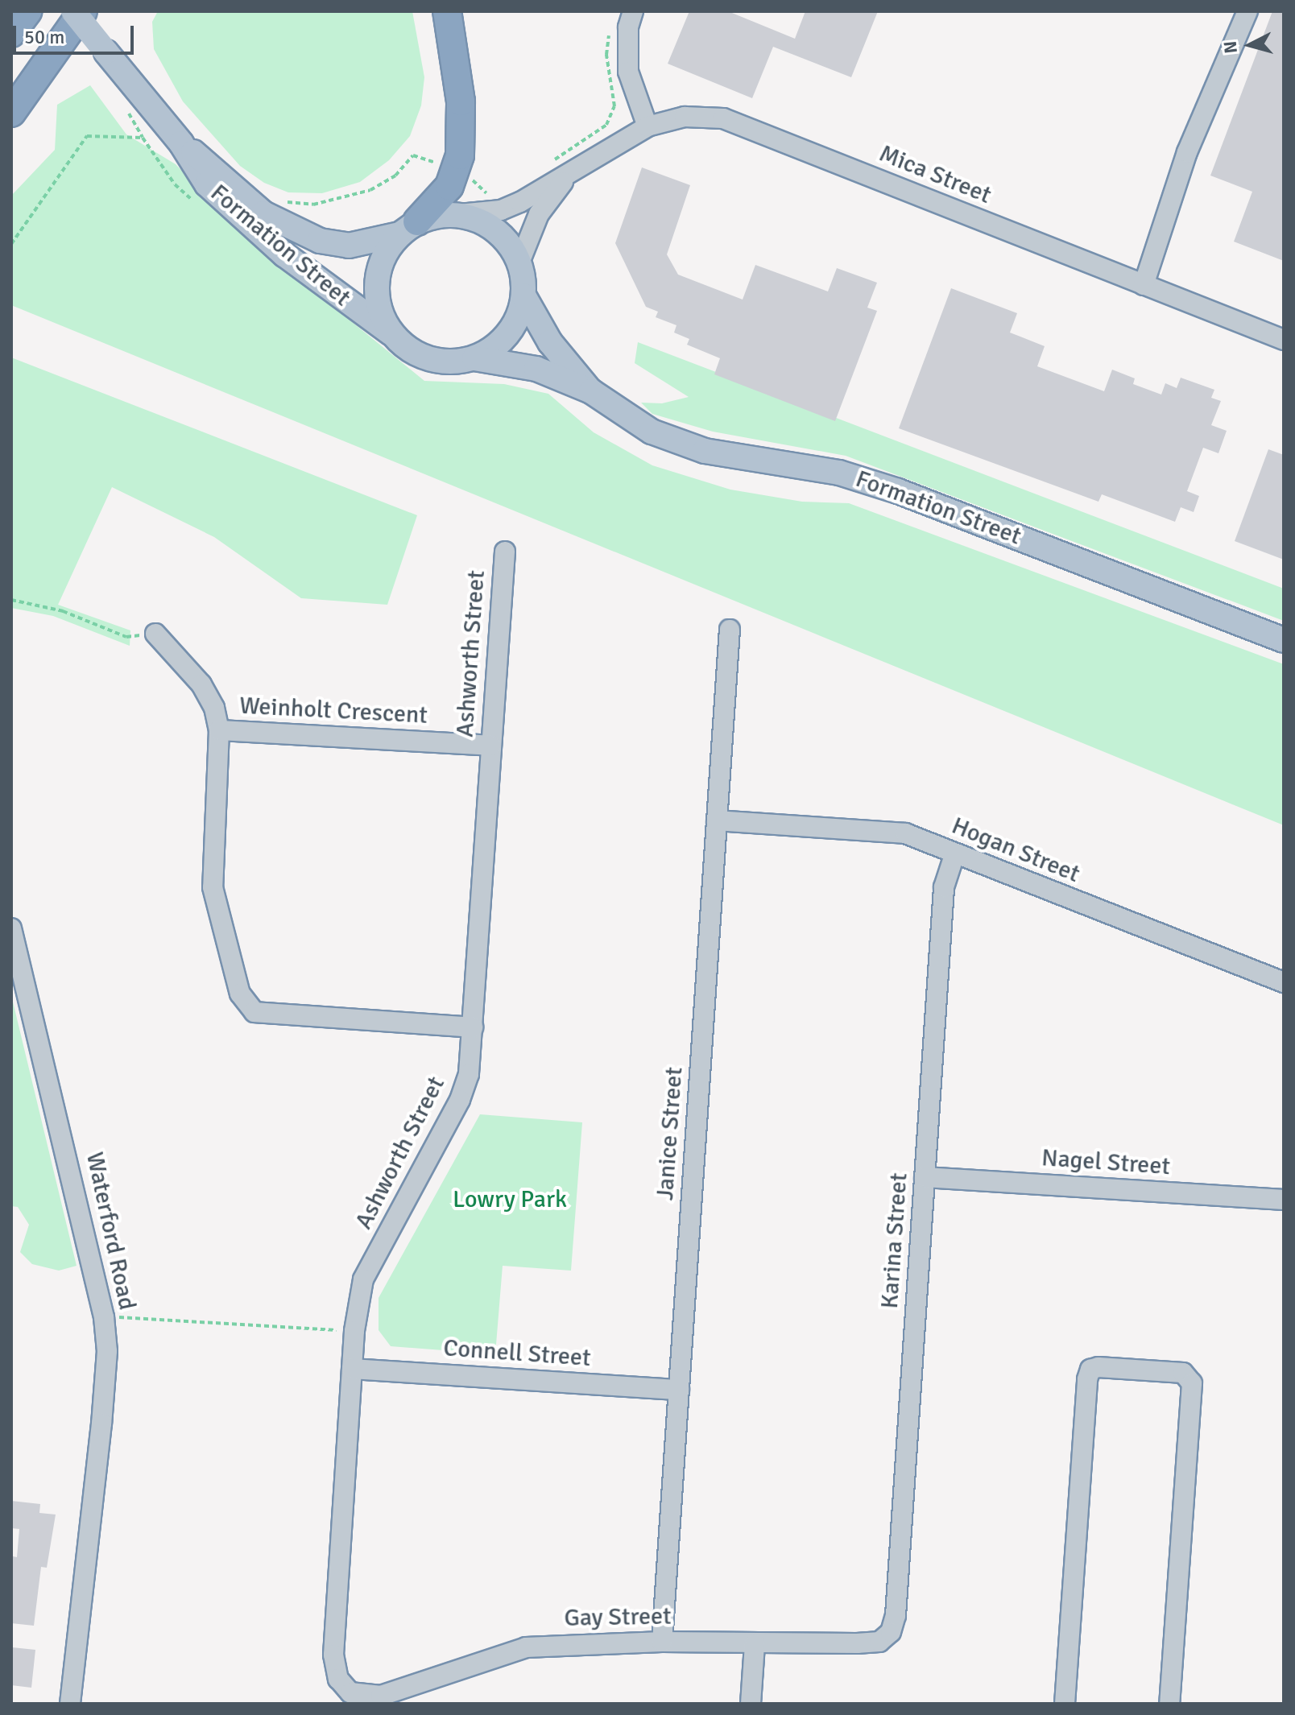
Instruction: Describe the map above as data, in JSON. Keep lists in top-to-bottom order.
{
  "streets": {
    "main road": ["Formation Street"],
    "street": [
      "Mica Street",
      "Ashworth Street",
      "Weinholt Crescent",
      "Hogan Street",
      "Janice Street",
      "Nagel Street",
      "Waterford Road",
      "Karina Street",
      "Connell Street",
      "Gay Street"
    ]
  },
  "crossings": [
    ["Mica Street", "Formation Street"],
    ["Ashworth Street", "Weinholt Crescent"],
    ["Ashworth Street", "Connell Street"],
    ["Ashworth Street", "Gay Street"],
    ["Hogan Street", "Janice Street"],
    ["Hogan Street", "Karina Street"],
    ["Janice Street", "Connell Street"],
    ["Janice Street", "Gay Street"],
    ["Nagel Street", "Karina Street"],
    ["Karina Street", "Gay Street"]
  ],
  "parks": ["Lowry Park"],
  "scale_bar": "50 m",
  "north": "left"
}
